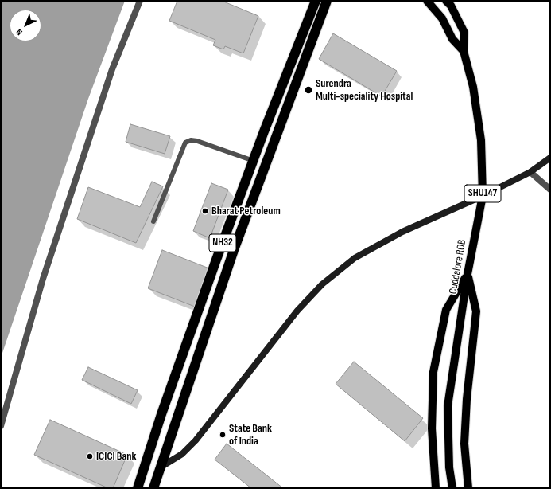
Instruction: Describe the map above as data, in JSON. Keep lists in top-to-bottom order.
{
  "streets": {
    "highway": ["NH32"],
    "main road": ["SHU147", "Cuddalore ROB"]
  },
  "places": [
    "Surendra Multi-speciality Hospital",
    "Bharat Petroleum",
    "State Bank of India",
    "ICICI Bank"
  ],
  "north": "bottom left"
}
